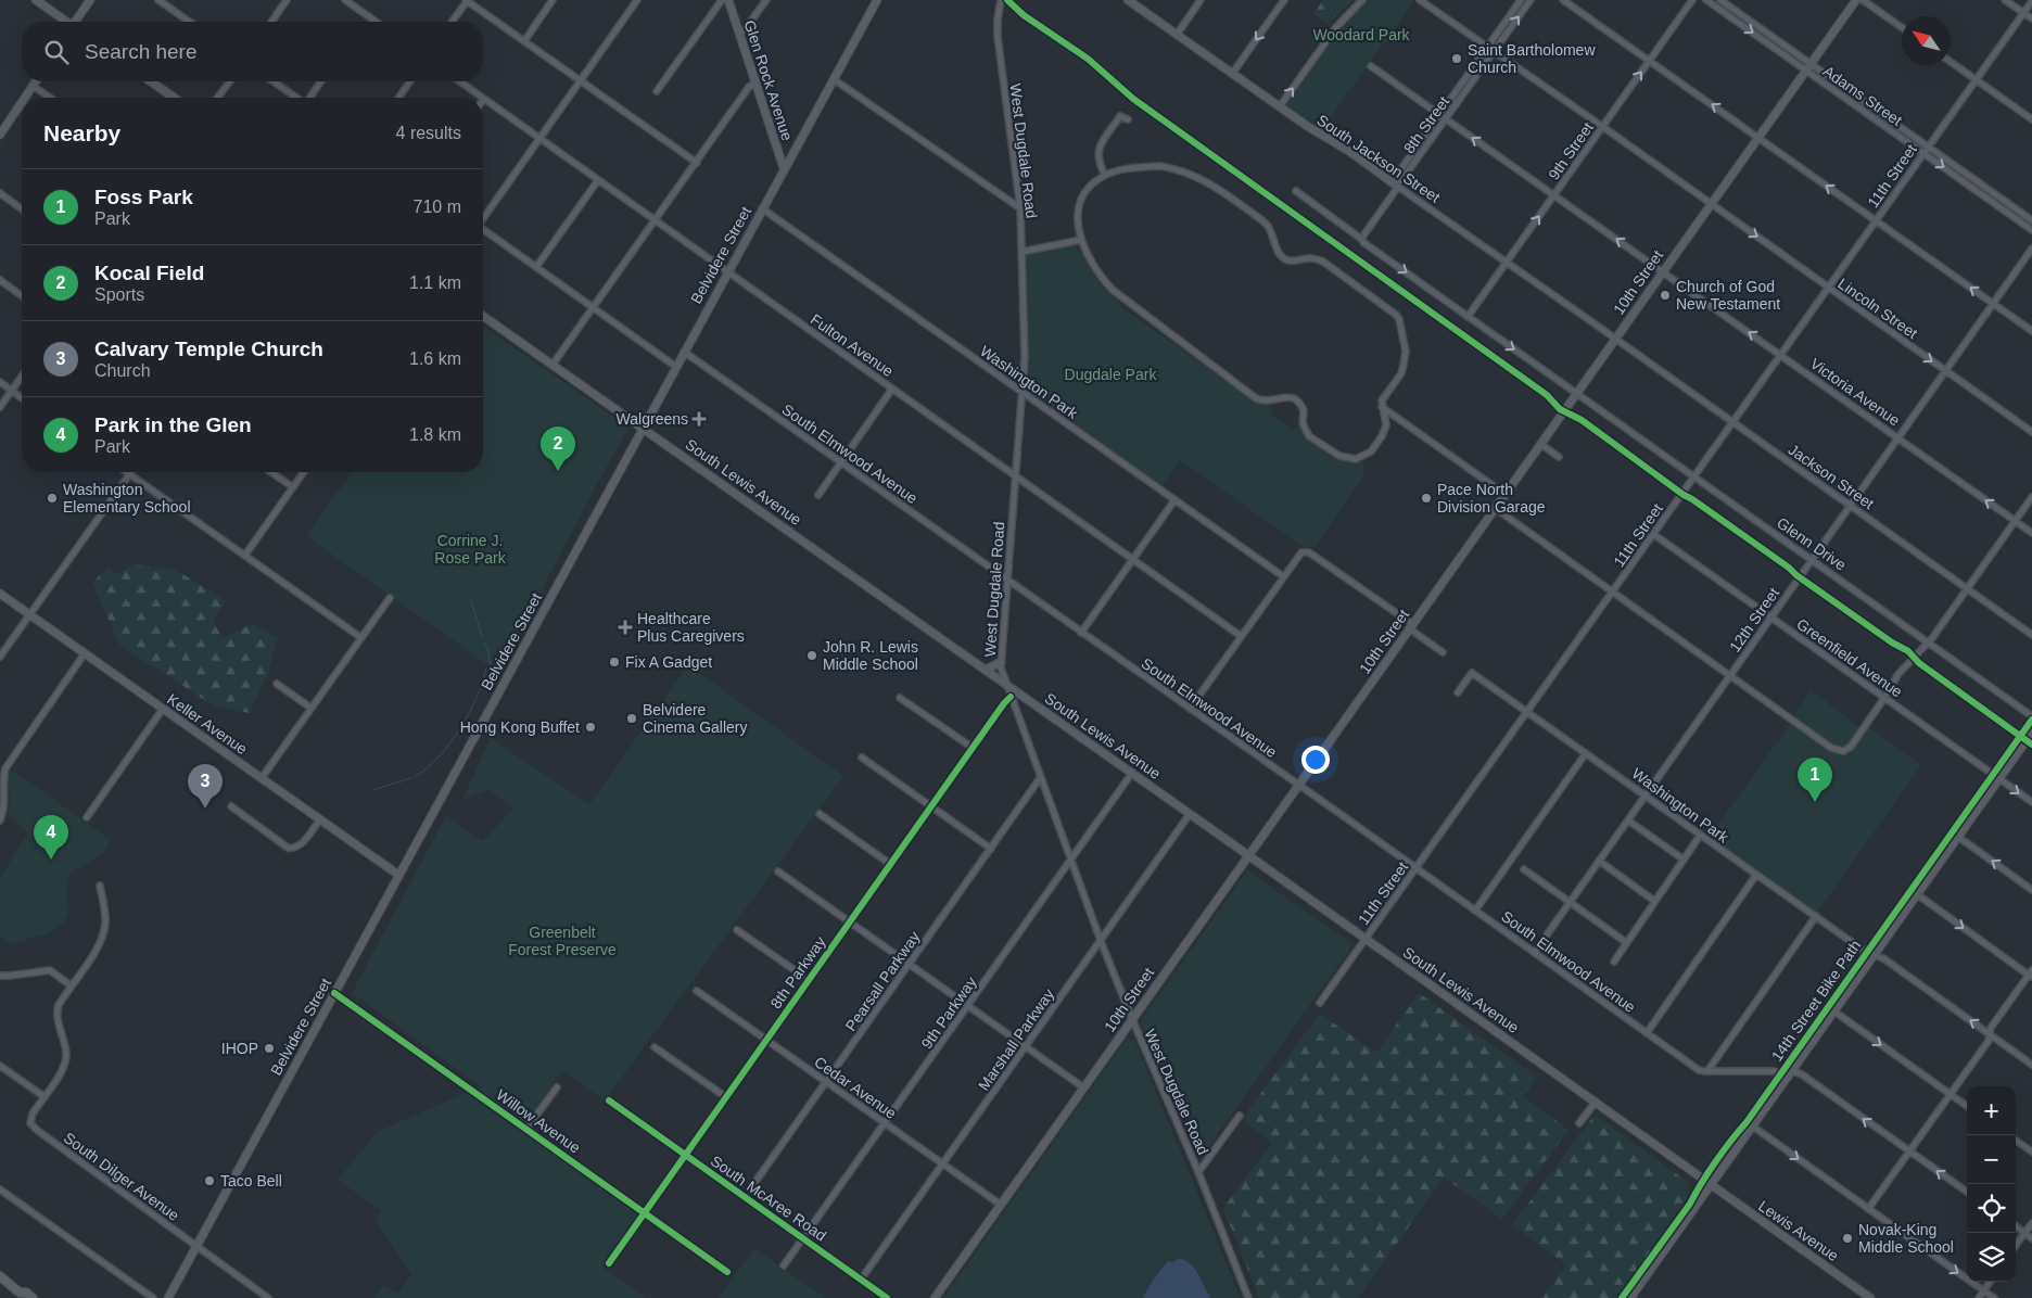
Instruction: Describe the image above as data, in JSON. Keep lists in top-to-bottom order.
{
  "streets": {
    "main road": [
      "Glen Rock Avenue",
      "South Jackson Street",
      "Belvidere Street",
      "10th Street",
      "South Lewis Avenue",
      "Keller Avenue",
      "Lewis Avenue"
    ],
    "street": [
      "Adams Street",
      "8th Street",
      "West Dugdale Road",
      "9th Street",
      "11th Street",
      "Lincoln Street",
      "Fulton Avenue",
      "Washington Park",
      "Victoria Avenue",
      "South Elmwood Avenue",
      "Jackson Street",
      "Glenn Drive",
      "12th Street",
      "Greenfield Avenue",
      "8th Parkway",
      "Pearsall Parkway",
      "9th Parkway",
      "Marshall Parkway",
      "Cedar Avenue",
      "Willow Avenue",
      "South Dilger Avenue",
      "South McAree Road"
    ],
    "cycle path": ["14th Street Bike Path"]
  },
  "crossings": [
    ["Glen Rock Avenue", "Belvidere Street"],
    ["Adams Street", "11th Street"],
    ["Adams Street", "10th Street"],
    ["8th Street", "South Jackson Street"],
    ["8th Street", "Lincoln Street"],
    ["8th Street", "Victoria Avenue"],
    ["8th Street", "Glenn Drive"],
    ["West Dugdale Road", "10th Street"],
    ["West Dugdale Road", "Fulton Avenue"],
    ["West Dugdale Road", "Washington Park"],
    ["West Dugdale Road", "South Elmwood Avenue"],
    ["West Dugdale Road", "South Lewis Avenue"],
    ["West Dugdale Road", "8th Parkway"],
    ["West Dugdale Road", "Pearsall Parkway"],
    ["West Dugdale Road", "9th Parkway"],
    ["West Dugdale Road", "Marshall Parkway"],
    ["9th Street", "South Jackson Street"],
    ["9th Street", "Lincoln Street"],
    ["9th Street", "Victoria Avenue"],
    ["9th Street", "Glenn Drive"],
    ["South Jackson Street", "10th Street"],
    ["South Jackson Street", "Jackson Street"],
    ["11th Street", "Lincoln Street"],
    ["11th Street", "Washington Park"],
    ["11th Street", "Victoria Avenue"],
    ["11th Street", "South Elmwood Avenue"],
    ["11th Street", "Jackson Street"],
    ["11th Street", "South Lewis Avenue"],
    ["11th Street", "Glenn Drive"],
    ["11th Street", "Greenfield Avenue"],
    ["Belvidere Street", "Fulton Avenue"],
    ["Belvidere Street", "Washington Park"],
    ["Belvidere Street", "South Elmwood Avenue"],
    ["Belvidere Street", "South Lewis Avenue"],
    ["Belvidere Street", "Keller Avenue"],
    ["Belvidere Street", "Willow Avenue"],
    ["Belvidere Street", "South Dilger Avenue"],
    ["10th Street", "Lincoln Street"],
    ["10th Street", "Victoria Avenue"],
    ["10th Street", "South Elmwood Avenue"],
    ["10th Street", "Jackson Street"],
    ["10th Street", "South Lewis Avenue"],
    ["10th Street", "Glenn Drive"],
    ["10th Street", "Cedar Avenue"],
    ["Lincoln Street", "12th Street"],
    ["Washington Park", "12th Street"],
    ["Victoria Avenue", "12th Street"],
    ["South Elmwood Avenue", "12th Street"],
    ["Jackson Street", "12th Street"],
    ["South Lewis Avenue", "9th Parkway"],
    ["South Lewis Avenue", "Marshall Parkway"],
    ["South Lewis Avenue", "Lewis Avenue"],
    ["Glenn Drive", "12th Street"],
    ["12th Street", "Greenfield Avenue"],
    ["8th Parkway", "Cedar Avenue"],
    ["8th Parkway", "Willow Avenue"],
    ["8th Parkway", "South McAree Road"],
    ["Pearsall Parkway", "Cedar Avenue"],
    ["Pearsall Parkway", "South McAree Road"],
    ["9th Parkway", "Cedar Avenue"],
    ["9th Parkway", "South McAree Road"],
    ["Marshall Parkway", "Cedar Avenue"],
    ["Marshall Parkway", "South McAree Road"]
  ],
  "one_way": ["9th Street", "Lincoln Street", "Victoria Avenue"],
  "parks": [
    "Woodard Park",
    "Dugdale Park",
    "Corrine J. Rose Park",
    "Greenbelt Forest Preserve"
  ],
  "places": {
    "other": [
      "Saint Bartholomew Church",
      "Church of God New Testament",
      "Washington Elementary School",
      "Pace North Division Garage",
      "John R. Lewis Middle School",
      "Fix A Gadget",
      "Belvidere Cinema Gallery",
      "Hong Kong Buffet",
      "IHOP",
      "Taco Bell",
      "Novak-King Middle School"
    ],
    "health": ["Walgreens", "Healthcare Plus Caregivers"]
  },
  "north": "top left",
  "page": {
    "search": "Search here",
    "heading": ["Nearby", "4 results"],
    "list": [
      {
        "mark": "1",
        "name": "Foss Park",
        "note": "Park",
        "value": "710 m"
      },
      {
        "mark": "2",
        "name": "Kocal Field",
        "note": "Sports",
        "value": "1.1 km"
      },
      {
        "mark": "3",
        "name": "Calvary Temple Church",
        "note": "Church",
        "value": "1.6 km"
      },
      {
        "mark": "4",
        "name": "Park in the Glen",
        "note": "Park",
        "value": "1.8 km"
      }
    ],
    "pins": [
      "2",
      "1",
      "3",
      "4"
    ],
    "map_buttons": ["+", "−"]
  }
}
